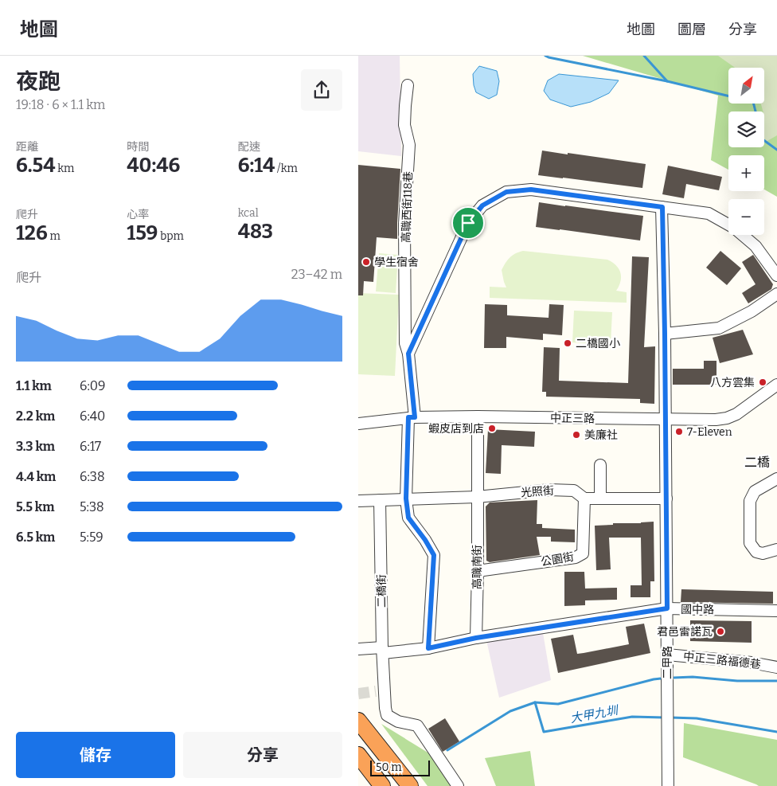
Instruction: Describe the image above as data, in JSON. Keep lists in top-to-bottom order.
{
  "streets": {
    "street": [
      "高職西街118巷",
      "中正三路",
      "光照街",
      "公園街",
      "高職南街",
      "二橋街",
      "國中路",
      "中正三路福德巷",
      "二甲路"
    ]
  },
  "crossings": [
    ["高職西街118巷", "中正三路"],
    ["高職西街118巷", "光照街"],
    ["中正三路", "高職南街"],
    ["中正三路", "二甲路"],
    ["光照街", "公園街"],
    ["光照街", "高職南街"],
    ["光照街", "二甲路"],
    ["公園街", "高職南街"],
    ["高職南街", "國中路"],
    ["國中路", "二甲路"],
    ["中正三路福德巷", "二甲路"]
  ],
  "districts": ["二橋"],
  "water": ["大甲九圳"],
  "places": [
    "學生宿舍",
    "二橋國小",
    "八方雲集",
    "蝦皮店到店",
    "7-Eleven",
    "美廉社",
    "君邑雷諾瓦"
  ],
  "scale_bar": "50 m",
  "north": "top right",
  "page": {
    "header": "地圖",
    "nav": ["地圖", "圖層", "分享"],
    "heading": ["夜跑", "19:18 · 6 × 1.1 km"],
    "map_buttons": ["+", "−"],
    "stats": [
      ["距離", "6.54 km"],
      ["時間", "40:46"],
      ["配速", "6:14 /km"],
      ["爬升", "126 m"],
      ["心率", "159 bpm"],
      ["kcal", "483"]
    ],
    "chart": ["爬升", "23–42 m"],
    "list": [
      {
        "name": "1.1 km",
        "note": "6:09"
      },
      {
        "name": "2.2 km",
        "note": "6:40"
      },
      {
        "name": "3.3 km",
        "note": "6:17"
      },
      {
        "name": "4.4 km",
        "note": "6:38"
      },
      {
        "name": "5.5 km",
        "note": "5:38"
      },
      {
        "name": "6.5 km",
        "note": "5:59"
      }
    ],
    "buttons": ["儲存", "分享"],
    "scale": "50 m"
  }
}
